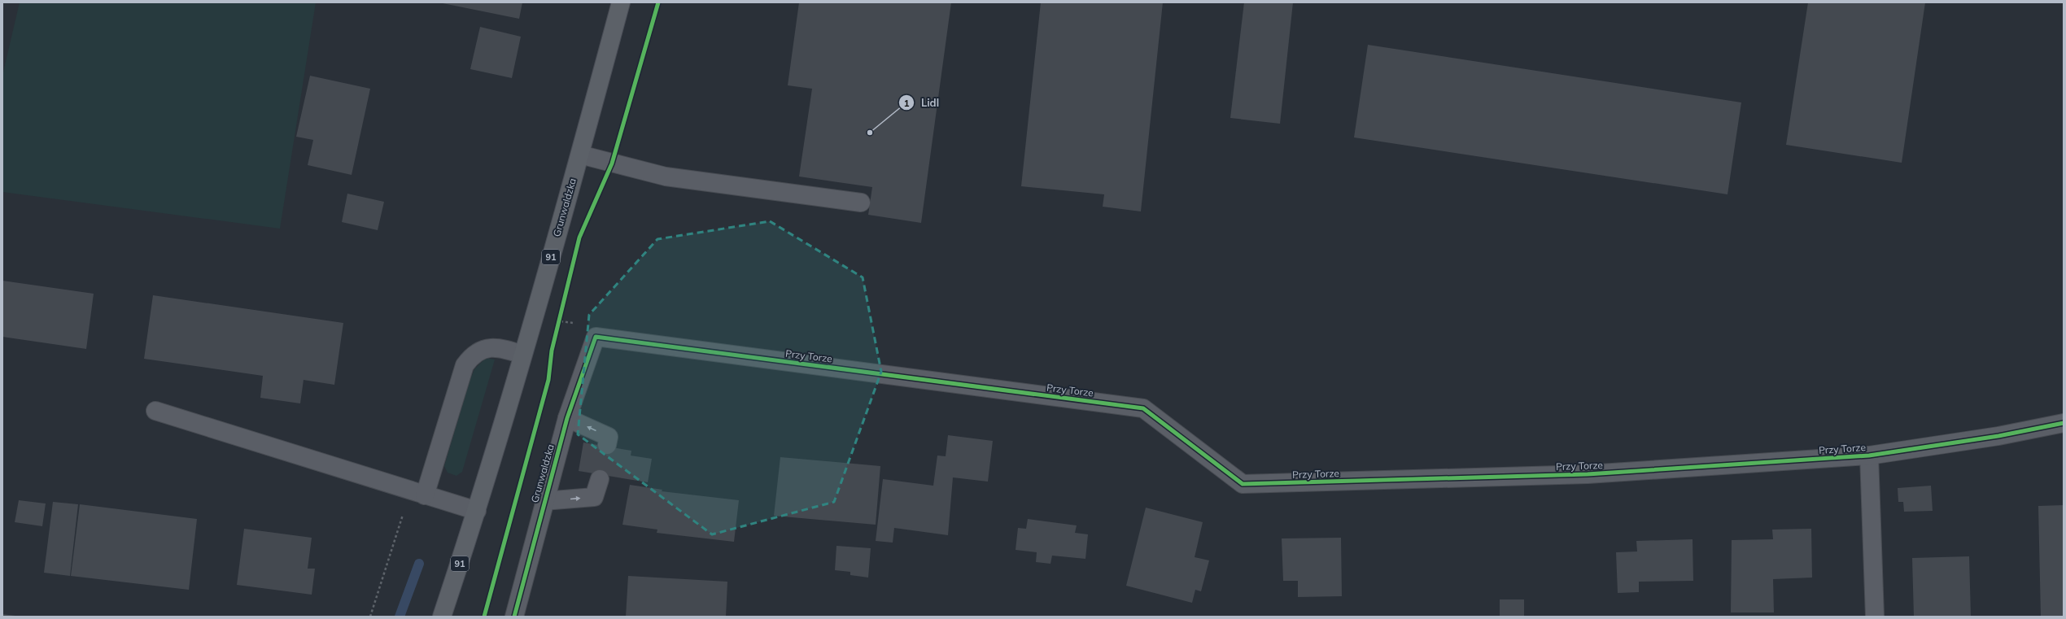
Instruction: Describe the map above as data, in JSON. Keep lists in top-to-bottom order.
{
  "streets": {
    "main road": ["Grunwaldzka", "91"],
    "street": ["Przy Torze"]
  },
  "crossings": [
    ["Grunwaldzka", "Przy Torze"]
  ],
  "places": ["Lidl"]
}
